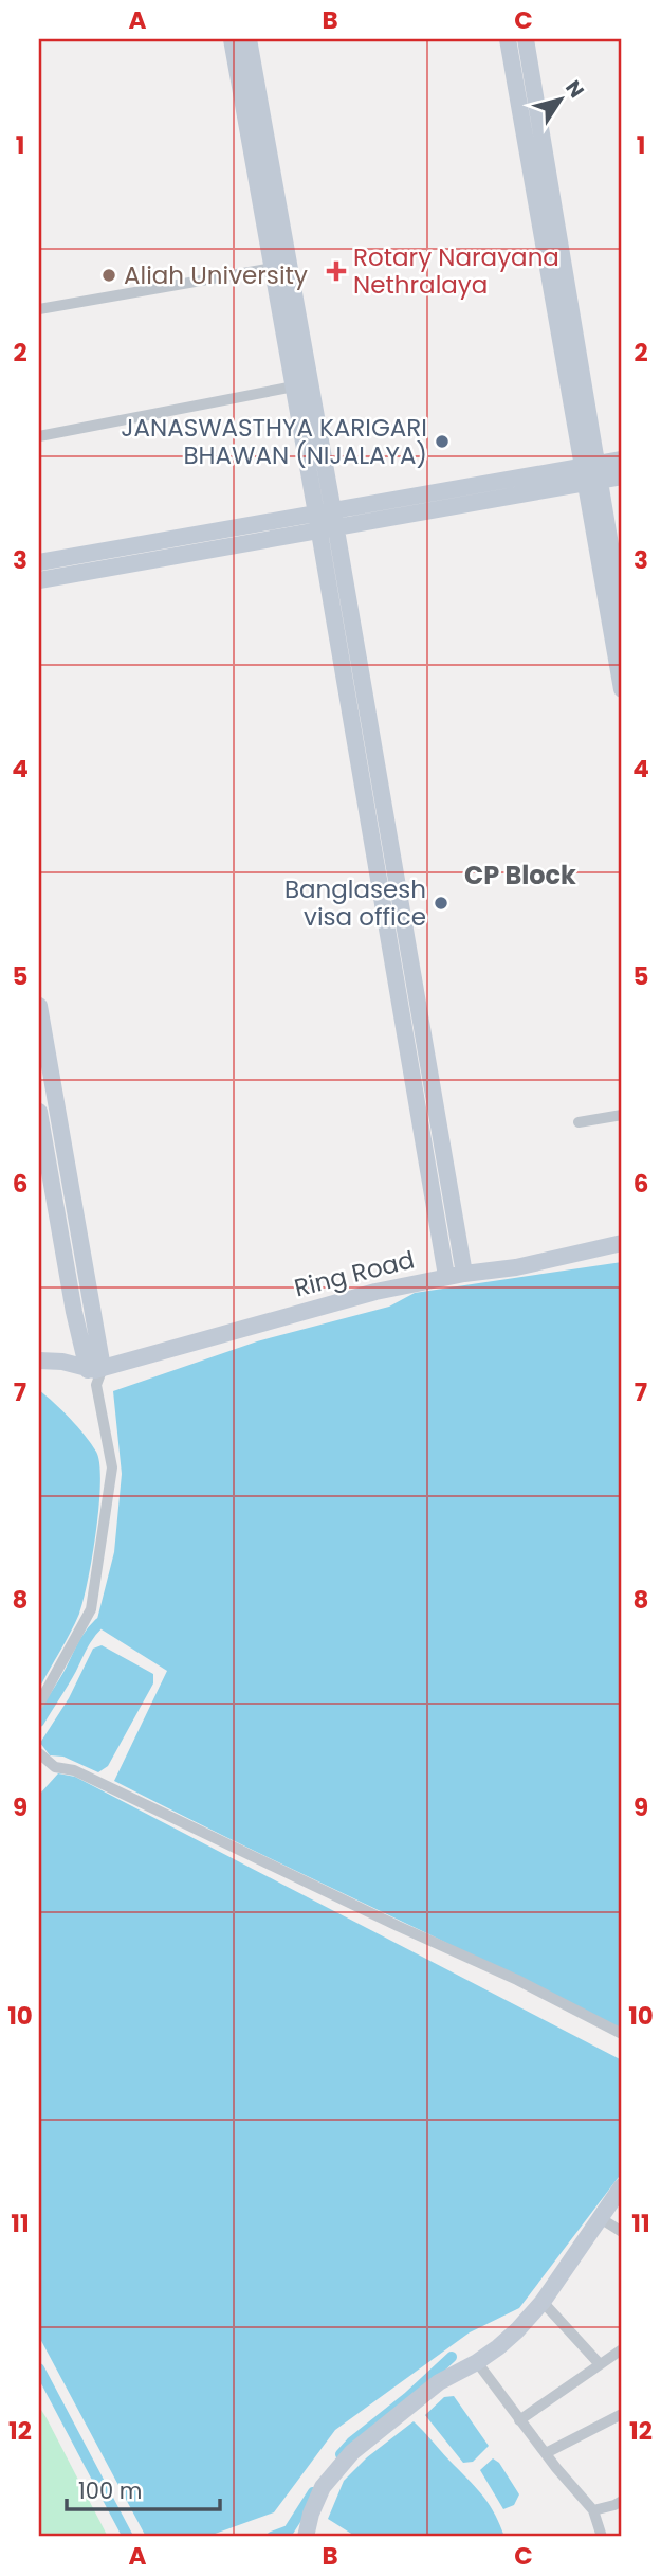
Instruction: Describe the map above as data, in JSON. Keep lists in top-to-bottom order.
{
  "streets": {
    "street": ["Ring Road"]
  },
  "districts": ["CP Block"],
  "places": {
    "health": ["Rotary Narayana Nethralaya"],
    "other": ["Aliah University", "JANASWASTHYA KARIGARI BHAWAN (NIJALAYA)", "Banglasesh visa office"]
  },
  "scale_bar": "100 m",
  "north": "top right",
  "grid": {
    "columns": ["A", "B", "C"],
    "rows": [
      "1",
      "2",
      "3",
      "4",
      "5",
      "6",
      "7",
      "8",
      "9",
      "10",
      "11",
      "12"
    ]
  }
}
